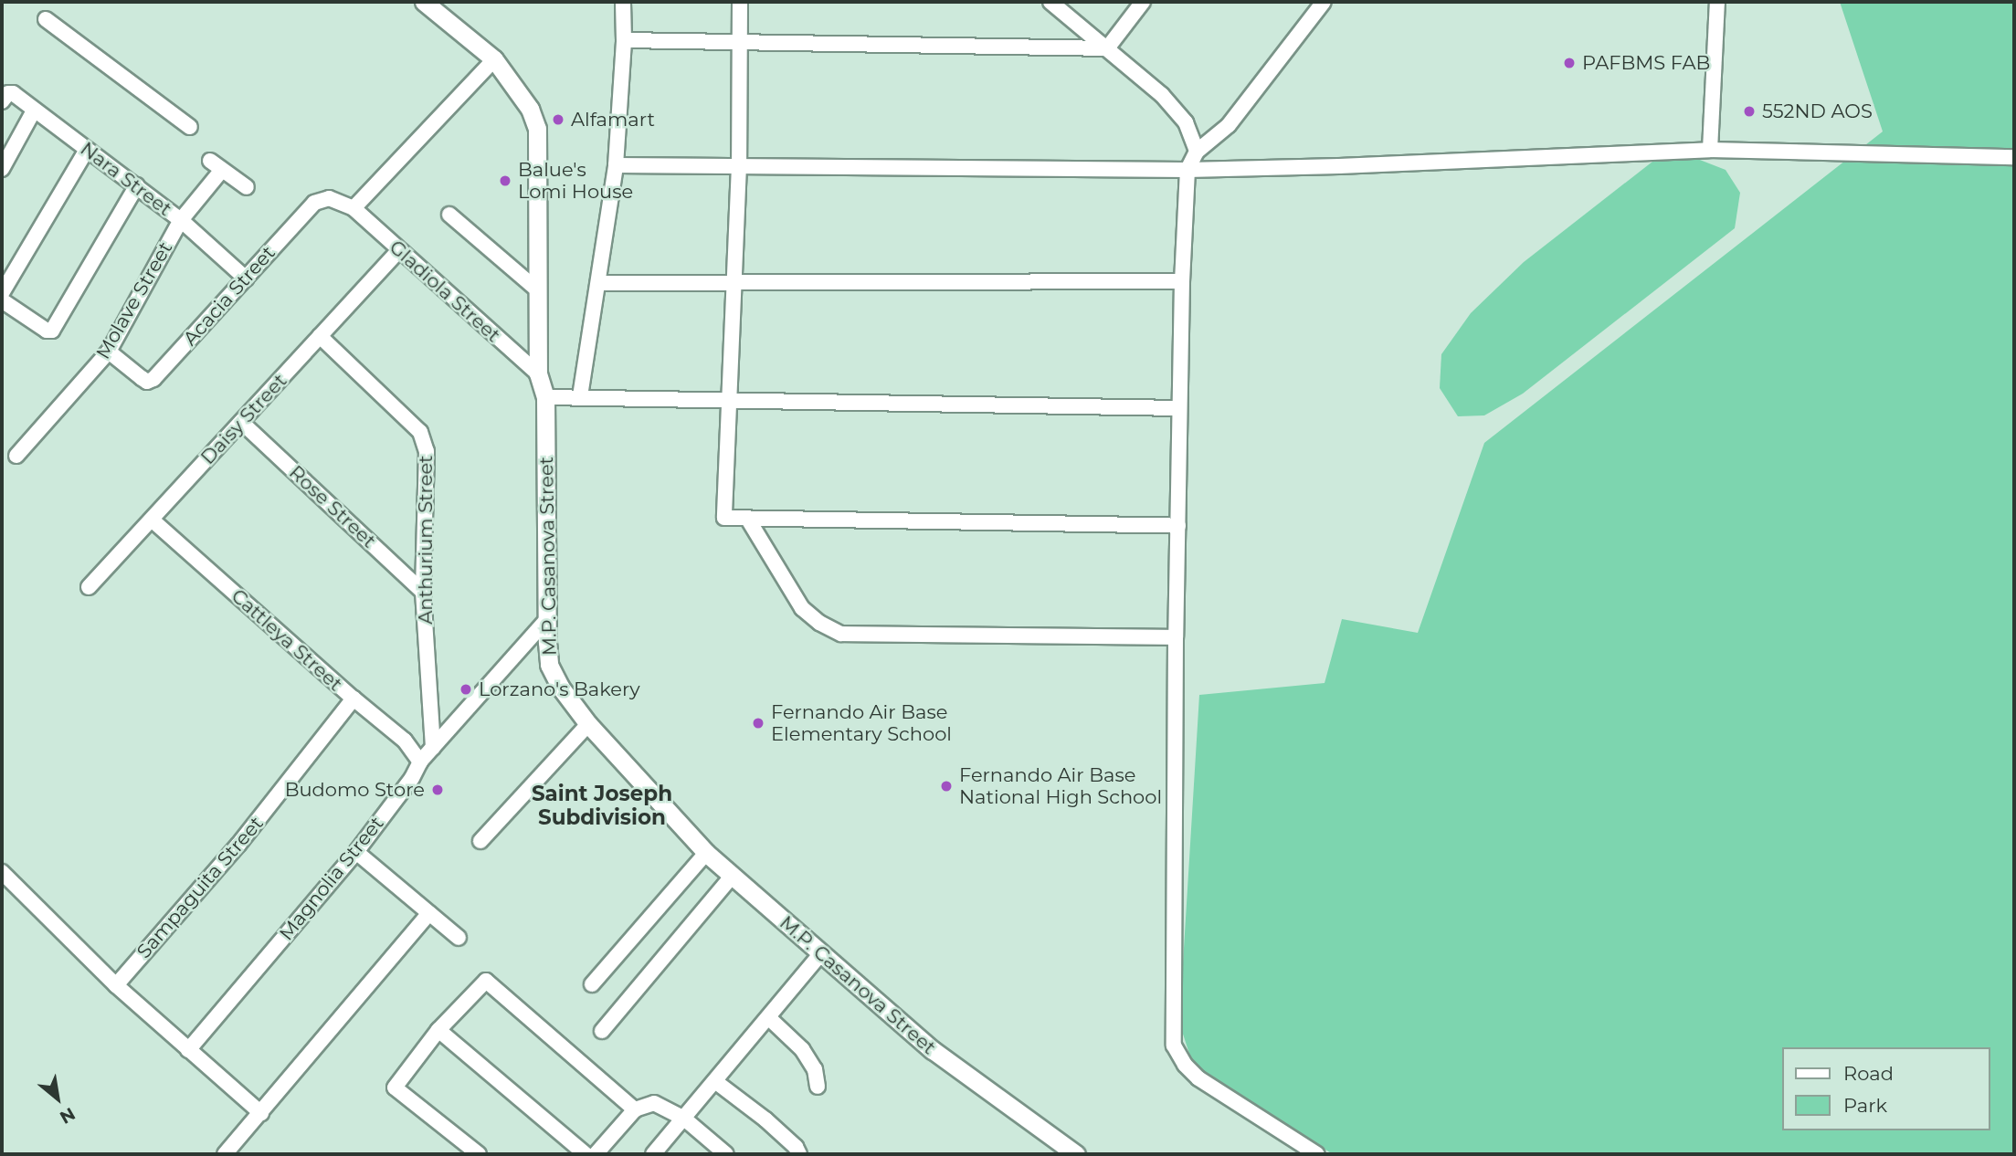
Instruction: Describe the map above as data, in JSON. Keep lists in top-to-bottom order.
{
  "streets": {
    "street": [
      "Nara Street",
      "Gladiola Street",
      "Acacia Street",
      "Molave Street",
      "Daisy Street",
      "Rose Street",
      "Anthurium Street",
      "M.P. Casanova Street",
      "Cattleya Street",
      "Magnolia Street",
      "Sampaguita Street"
    ]
  },
  "crossings": [
    ["Nara Street", "Acacia Street"],
    ["Nara Street", "Molave Street"],
    ["Gladiola Street", "Acacia Street"],
    ["Gladiola Street", "Daisy Street"],
    ["Gladiola Street", "M.P. Casanova Street"],
    ["Acacia Street", "Molave Street"],
    ["Daisy Street", "Rose Street"],
    ["Daisy Street", "Anthurium Street"],
    ["Daisy Street", "Cattleya Street"],
    ["Rose Street", "Anthurium Street"],
    ["Anthurium Street", "Magnolia Street"],
    ["M.P. Casanova Street", "Magnolia Street"],
    ["Cattleya Street", "Magnolia Street"],
    ["Cattleya Street", "Sampaguita Street"]
  ],
  "districts": ["Saint Joseph Subdivision"],
  "places": [
    "PAFBMS FAB",
    "552ND AOS",
    "Alfamart",
    "Balue's Lomi House",
    "Lorzano's Bakery",
    "Fernando Air Base Elementary School",
    "Fernando Air Base National High School",
    "Budomo Store"
  ],
  "legend": ["Road", "Park"],
  "north": "bottom right"
}
